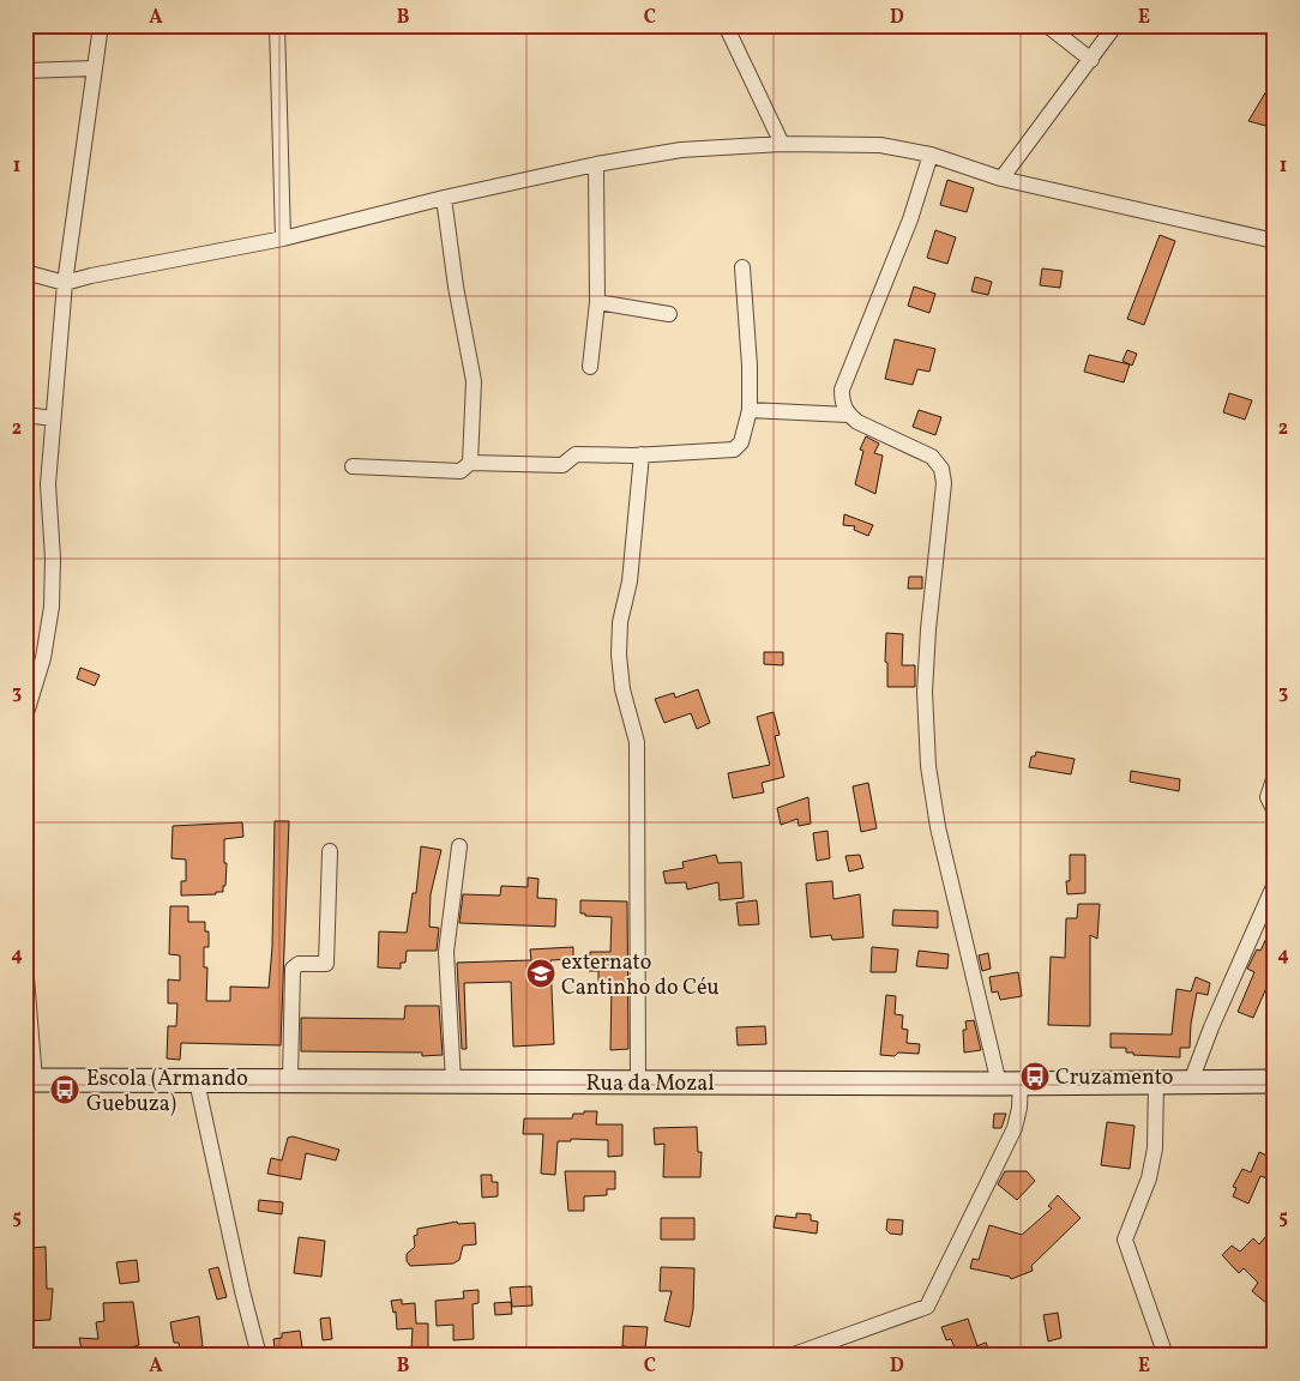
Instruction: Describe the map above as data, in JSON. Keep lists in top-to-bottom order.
{
  "streets": {
    "main road": ["Rua da Mozal"]
  },
  "places": {
    "school or university": ["externato Cantinho do Céu"],
    "bus stop": ["Cruzamento", "Escola (Armando Guebuza)"]
  },
  "grid": {
    "columns": [
      "A",
      "B",
      "C",
      "D",
      "E"
    ],
    "rows": [
      "1",
      "2",
      "3",
      "4",
      "5"
    ]
  }
}
